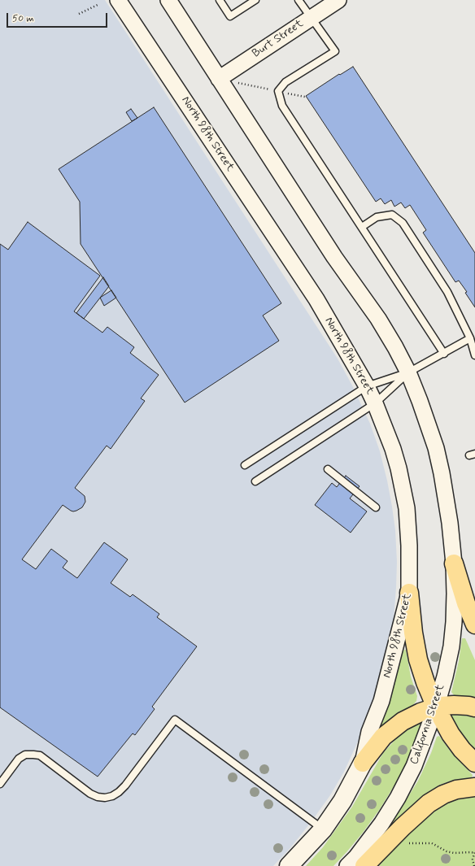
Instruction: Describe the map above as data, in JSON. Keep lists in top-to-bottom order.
{
  "streets": {
    "street": ["Burt Street", "North 98th Street", "California Street"]
  },
  "scale_bar": "50 m"
}
